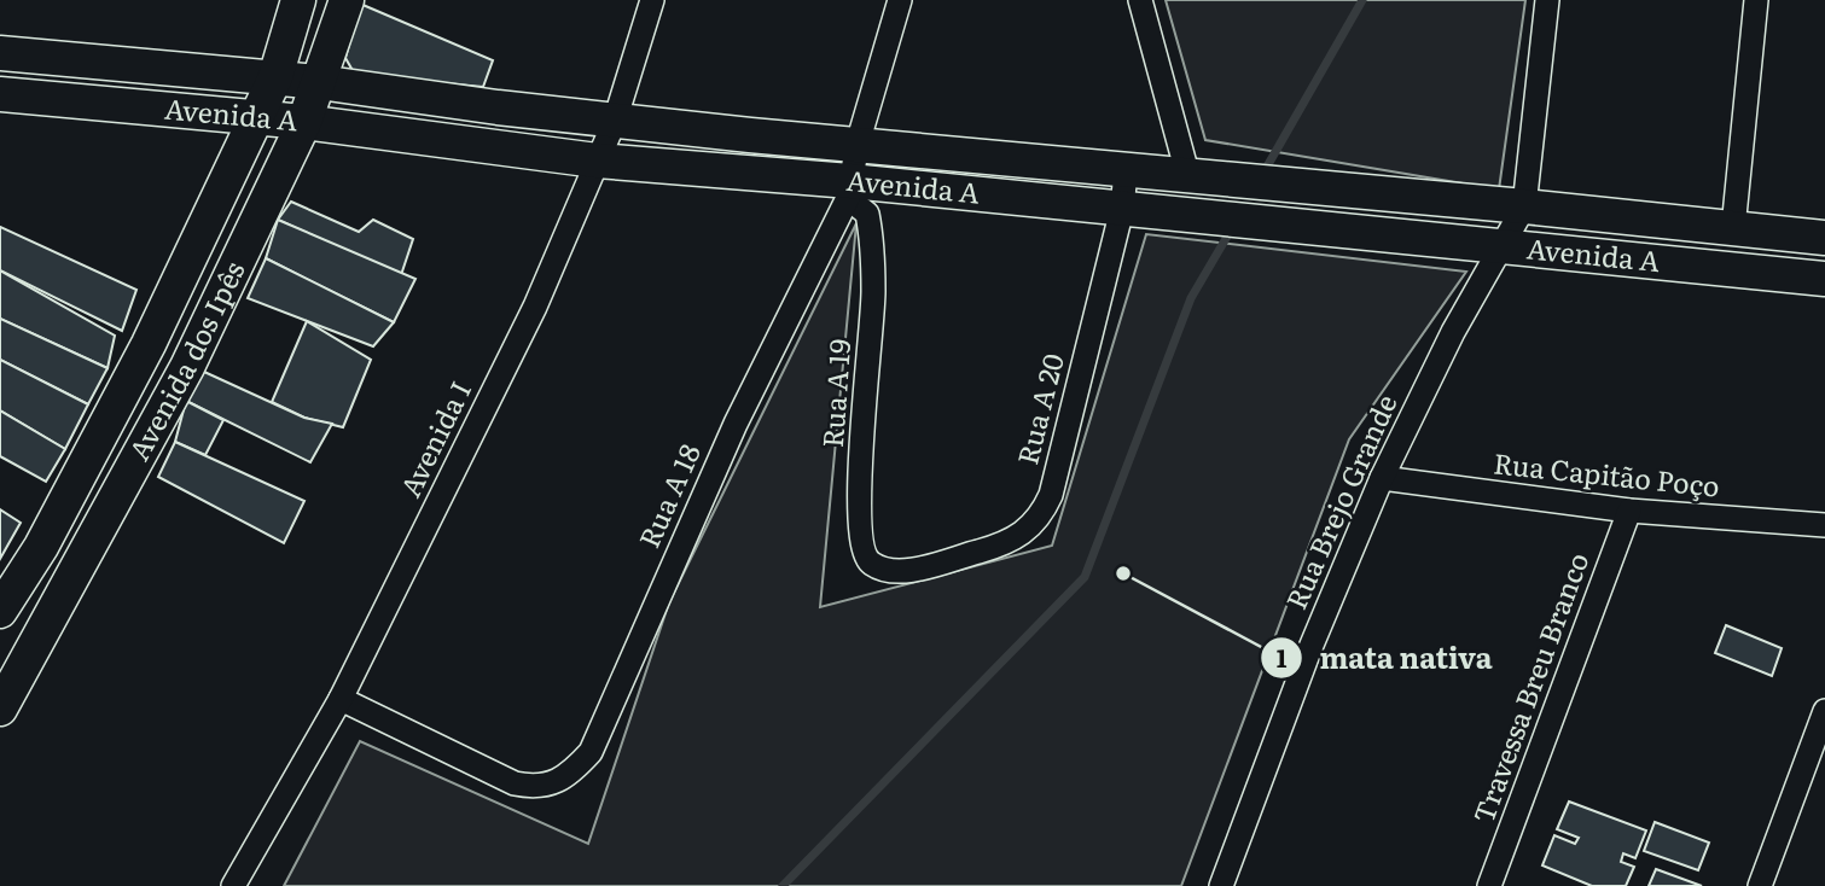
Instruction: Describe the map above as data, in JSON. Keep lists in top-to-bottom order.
{
  "streets": {
    "street": [
      "Avenida A",
      "Avenida dos Ipês",
      "Rua A 19",
      "Rua A 20",
      "Avenida I",
      "Rua Capitão Poço",
      "Rua A 18",
      "Rua Brejo Grande",
      "Travessa Breu Branco"
    ]
  },
  "crossings": [
    ["Avenida A", "Avenida dos Ipês"],
    ["Avenida A", "Rua A 19"],
    ["Avenida A", "Rua A 20"],
    ["Avenida A", "Avenida I"],
    ["Avenida A", "Rua A 18"],
    ["Avenida A", "Rua Brejo Grande"],
    ["Rua A 19", "Rua A 20"],
    ["Rua A 19", "Rua A 18"],
    ["Avenida I", "Rua A 18"],
    ["Rua Capitão Poço", "Rua Brejo Grande"],
    ["Rua Capitão Poço", "Travessa Breu Branco"]
  ],
  "places": ["mata nativa"]
}
